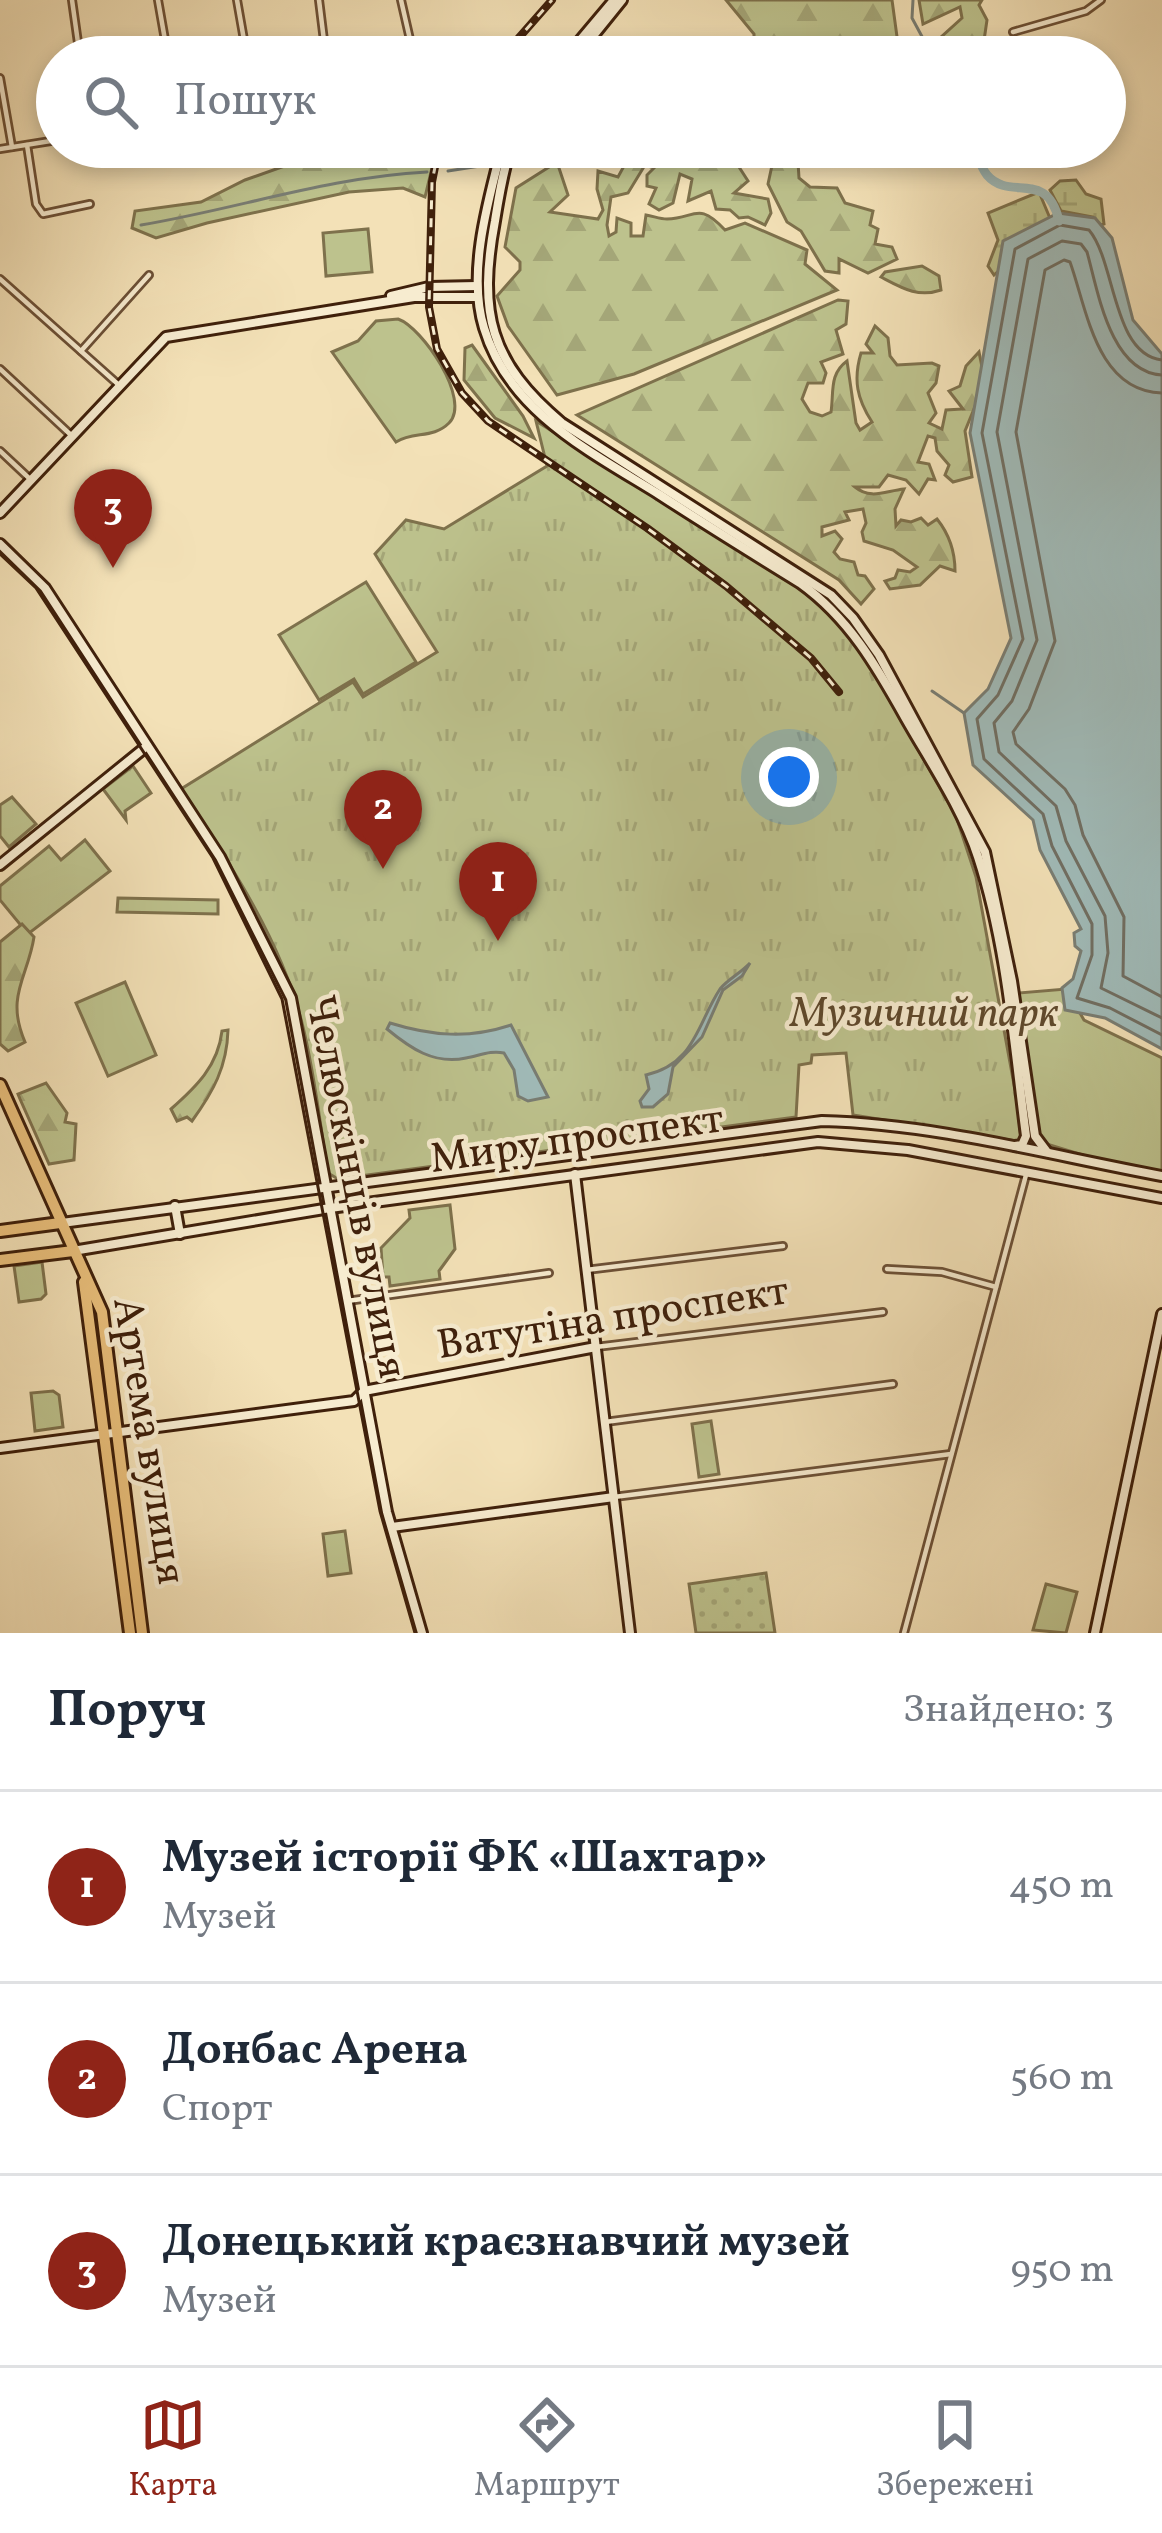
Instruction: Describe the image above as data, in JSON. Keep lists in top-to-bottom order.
{
  "streets": {
    "main road": [
      "Миру проспект",
      "Челюскінців вулиця",
      "Ватутіна проспект",
      "Артема вулиця"
    ]
  },
  "crossings": [
    ["Миру проспект", "Челюскінців вулиця"],
    ["Миру проспект", "Артема вулиця"],
    ["Челюскінців вулиця", "Ватутіна проспект"],
    ["Ватутіна проспект", "Артема вулиця"]
  ],
  "parks": ["Музичний парк"],
  "page": {
    "search": "Пошук",
    "pins": ["3", "2", "1"],
    "heading": ["Поруч", "Знайдено: 3"],
    "list": [
      {
        "mark": "1",
        "name": "Музей історії ФК «Шахтар»",
        "note": "Музей",
        "value": "450 m"
      },
      {
        "mark": "2",
        "name": "Донбас Арена",
        "note": "Спорт",
        "value": "560 m"
      },
      {
        "mark": "3",
        "name": "Донецький краєзнавчий музей",
        "note": "Музей",
        "value": "950 m"
      }
    ],
    "nav": ["Карта", "Маршрут", "Збережені"]
  }
}
